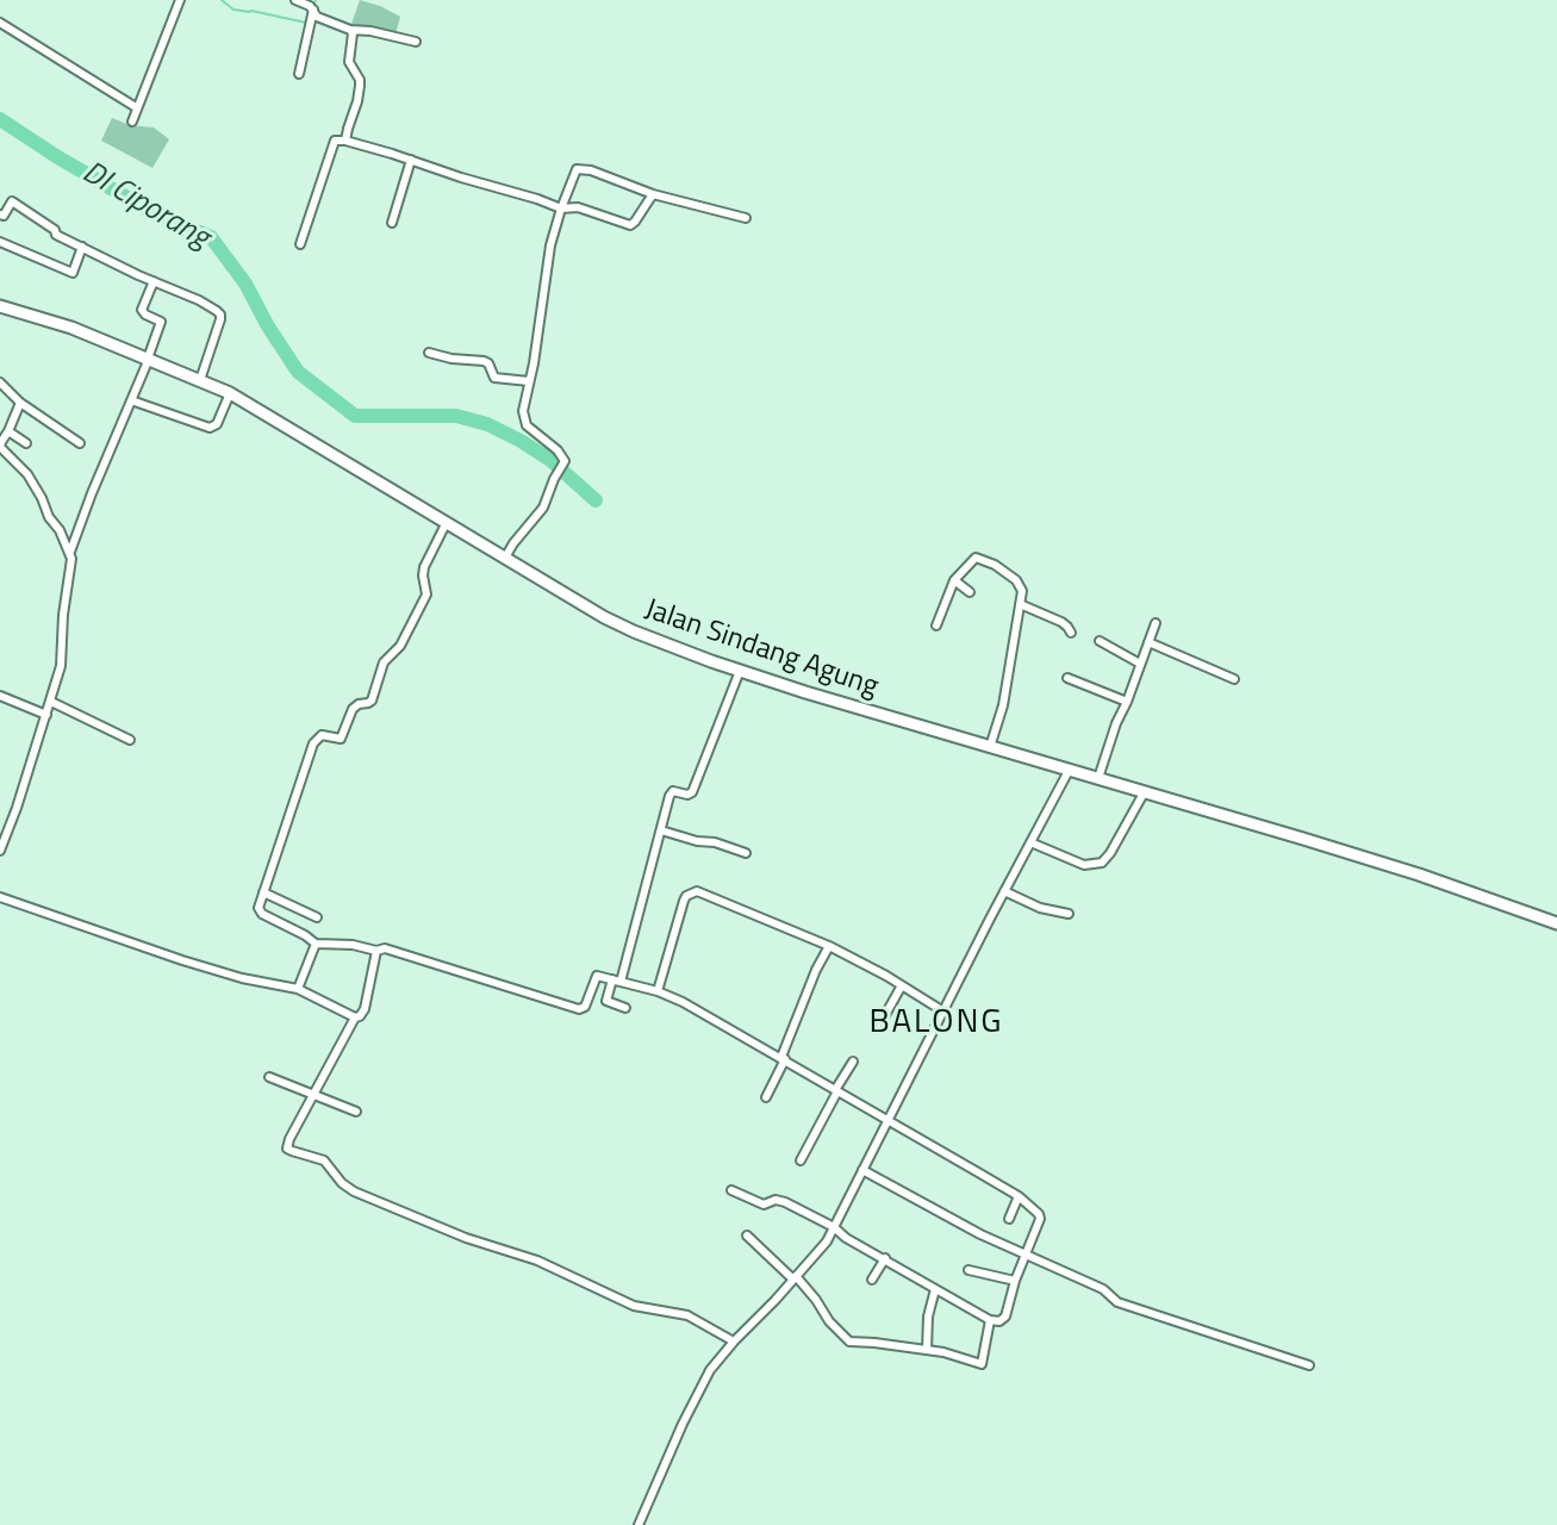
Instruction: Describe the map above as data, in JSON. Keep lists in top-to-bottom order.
{
  "streets": {
    "main road": ["Jalan Sindang Agung"]
  },
  "districts": ["BALONG"],
  "water": ["DI Ciporang"]
}
